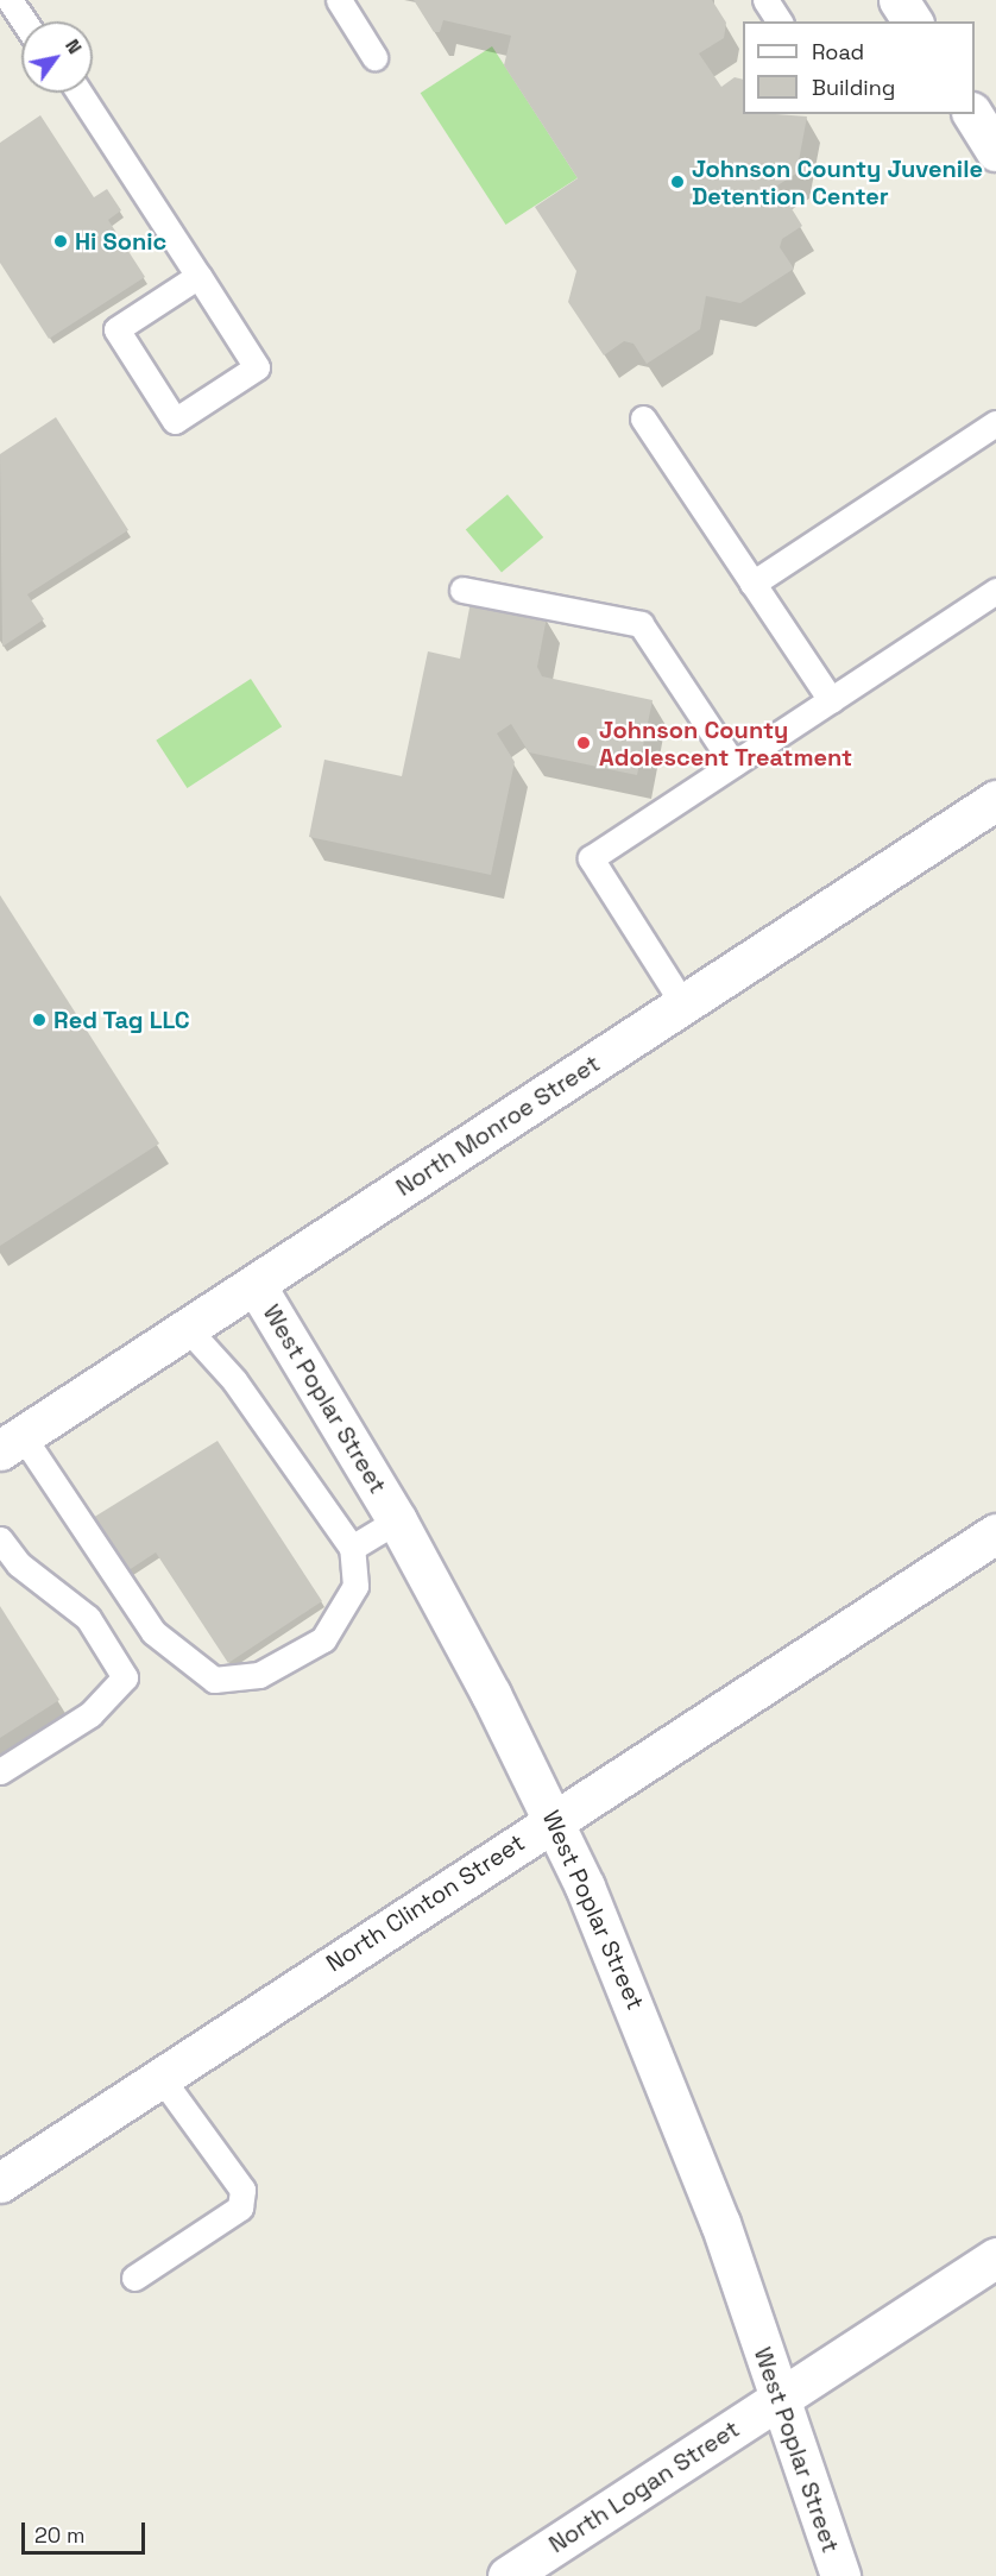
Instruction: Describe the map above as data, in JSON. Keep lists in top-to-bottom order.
{
  "streets": {
    "street": [
      "North Monroe Street",
      "West Poplar Street",
      "North Clinton Street",
      "North Logan Street"
    ]
  },
  "crossings": [
    ["North Monroe Street", "West Poplar Street"],
    ["West Poplar Street", "North Clinton Street"],
    ["West Poplar Street", "North Logan Street"]
  ],
  "places": [
    "Johnson County Juvenile Detention Center",
    "Hi Sonic",
    "Johnson County Adolescent Treatment",
    "Red Tag LLC"
  ],
  "legend": ["Road", "Building"],
  "scale_bar": "20 m",
  "north": "top right"
}
